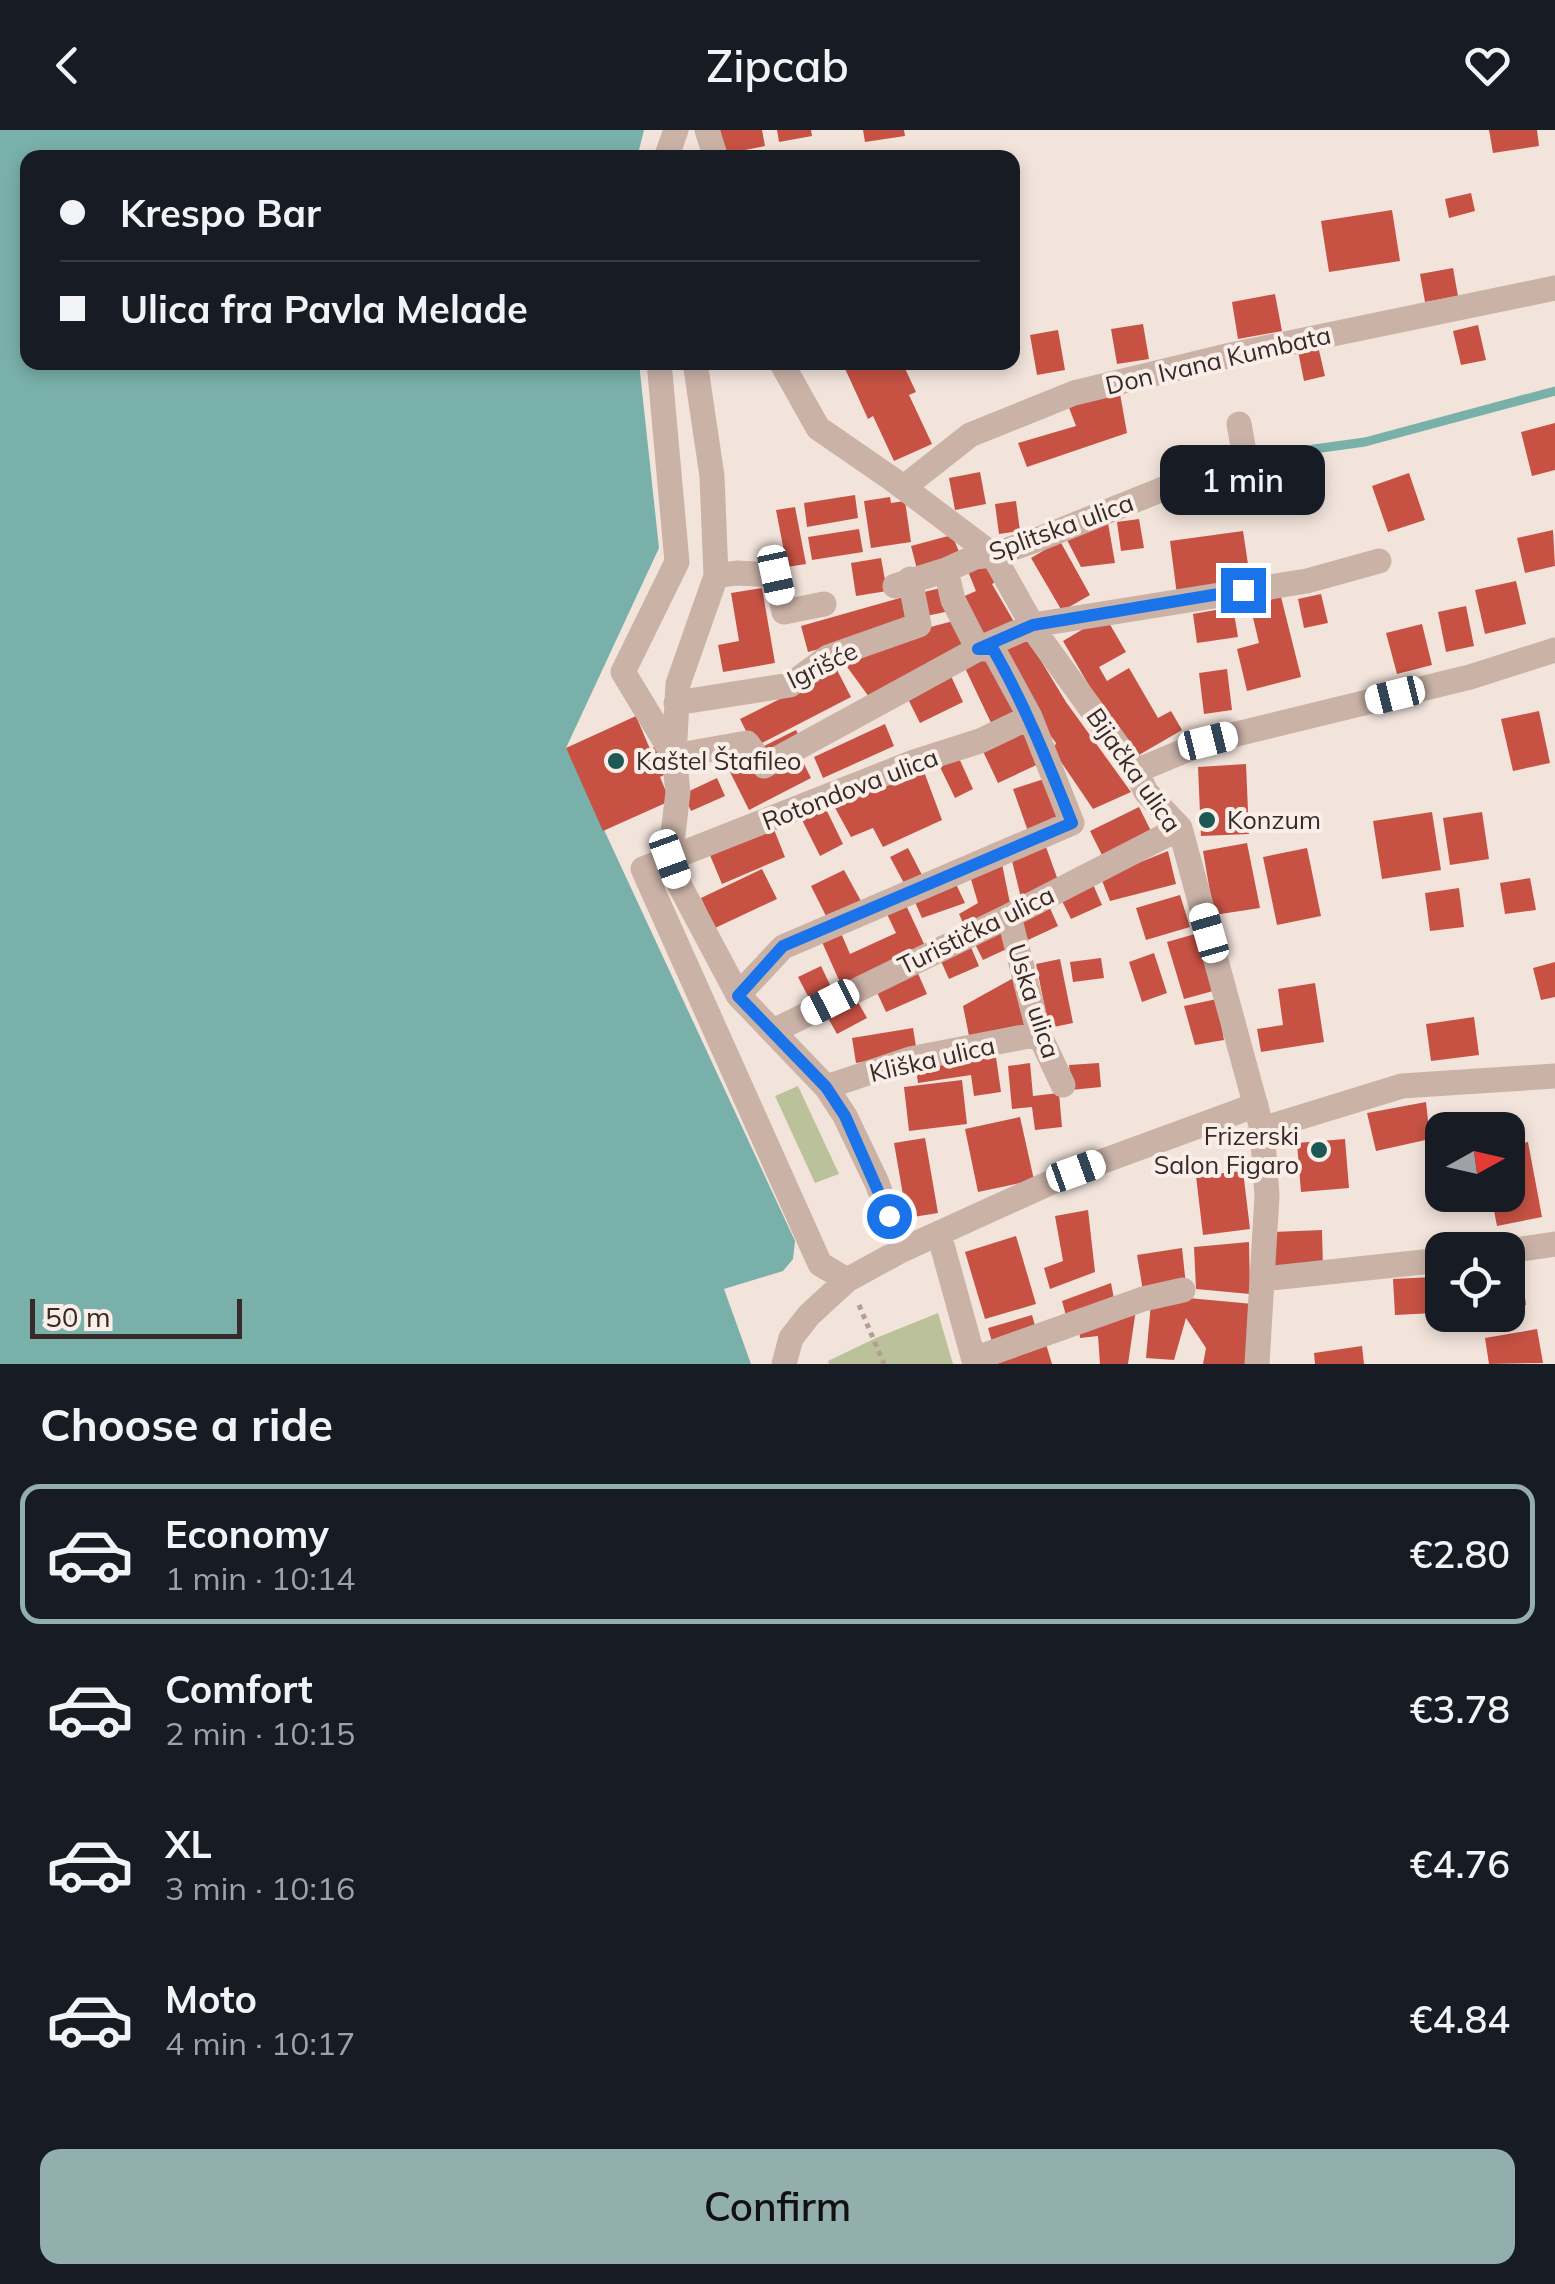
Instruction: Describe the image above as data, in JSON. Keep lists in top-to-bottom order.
{
  "streets": {
    "street": [
      "Don Ivana Kumbata",
      "Splitska ulica",
      "Igrišće",
      "Bijačka ulica",
      "Rotondova ulica",
      "Turistička ulica",
      "Uska ulica",
      "Kliška ulica"
    ]
  },
  "crossings": [
    ["Don Ivana Kumbata", "Bijačka ulica"],
    ["Splitska ulica", "Igrišće"],
    ["Splitska ulica", "Bijačka ulica"],
    ["Bijačka ulica", "Turistička ulica"],
    ["Turistička ulica", "Uska ulica"],
    ["Uska ulica", "Kliška ulica"]
  ],
  "places": ["Kaštel Štafileo", "Konzum", "Frizerski Salon Figaro"],
  "scale_bar": "50 m",
  "north": "right",
  "page": {
    "header": "Zipcab",
    "banner": ["Krespo Bar", "Ulica fra Pavla Melade"],
    "bubble": "1 min",
    "scale": "50 m",
    "heading": "Choose a ride",
    "list": [
      {
        "name": "Economy",
        "note": "1 min · 10:14",
        "value": "€2.80"
      },
      {
        "name": "Comfort",
        "note": "2 min · 10:15",
        "value": "€3.78"
      },
      {
        "name": "XL",
        "note": "3 min · 10:16",
        "value": "€4.76"
      },
      {
        "name": "Moto",
        "note": "4 min · 10:17",
        "value": "€4.84"
      }
    ],
    "buttons": "Confirm"
  }
}
